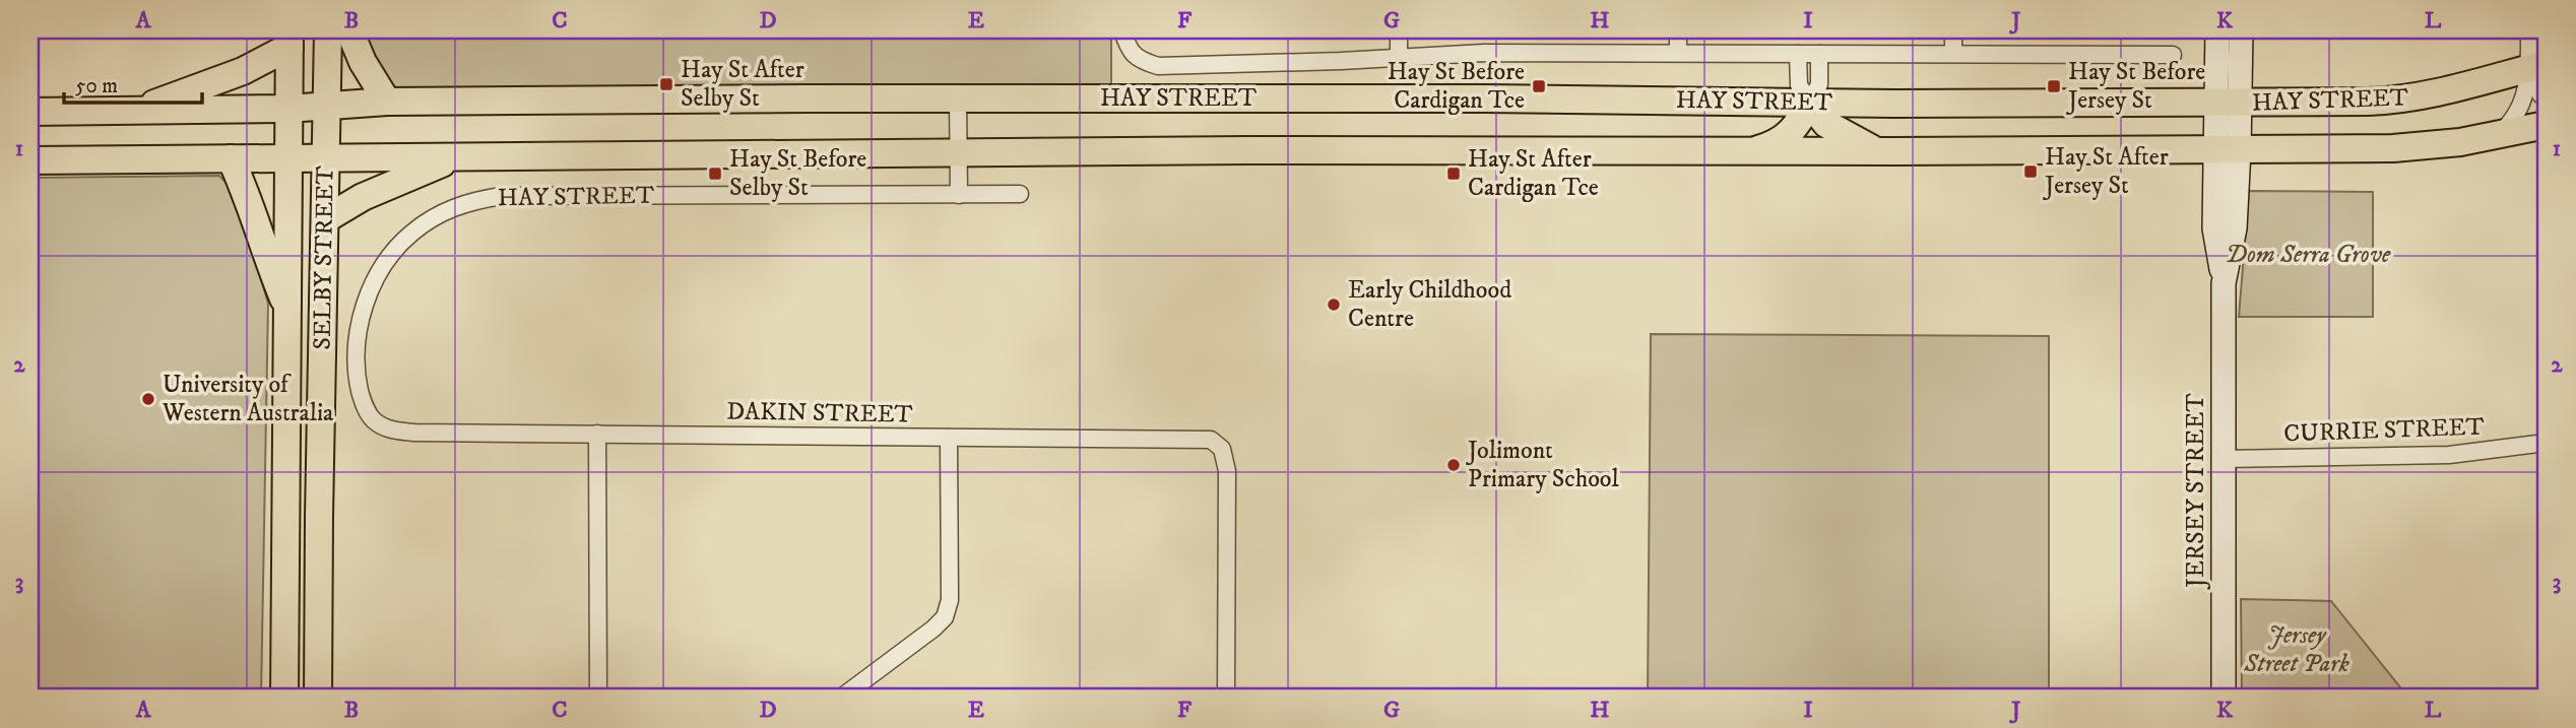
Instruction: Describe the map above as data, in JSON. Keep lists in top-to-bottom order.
{
  "streets": {
    "main road": ["HAY STREET", "SELBY STREET"],
    "street": ["DAKIN STREET", "CURRIE STREET", "JERSEY STREET"]
  },
  "crossings": [
    ["HAY STREET", "SELBY STREET"],
    ["HAY STREET", "DAKIN STREET"],
    ["HAY STREET", "JERSEY STREET"],
    ["CURRIE STREET", "JERSEY STREET"]
  ],
  "parks": ["Dom Serra Grove", "Jersey Street Park"],
  "places": {
    "transit": [
      "Hay St After Selby St",
      "Hay St Before Cardigan Tce",
      "Hay St Before Jersey St",
      "Hay St After Jersey St",
      "Hay St Before Selby St",
      "Hay St After Cardigan Tce"
    ],
    "other": ["Early Childhood Centre", "University of Western Australia", "Jolimont Primary School"]
  },
  "scale_bar": "50 m",
  "grid": {
    "columns": [
      "A",
      "B",
      "C",
      "D",
      "E",
      "F",
      "G",
      "H",
      "I",
      "J",
      "K",
      "L"
    ],
    "rows": ["1", "2", "3"]
  }
}
